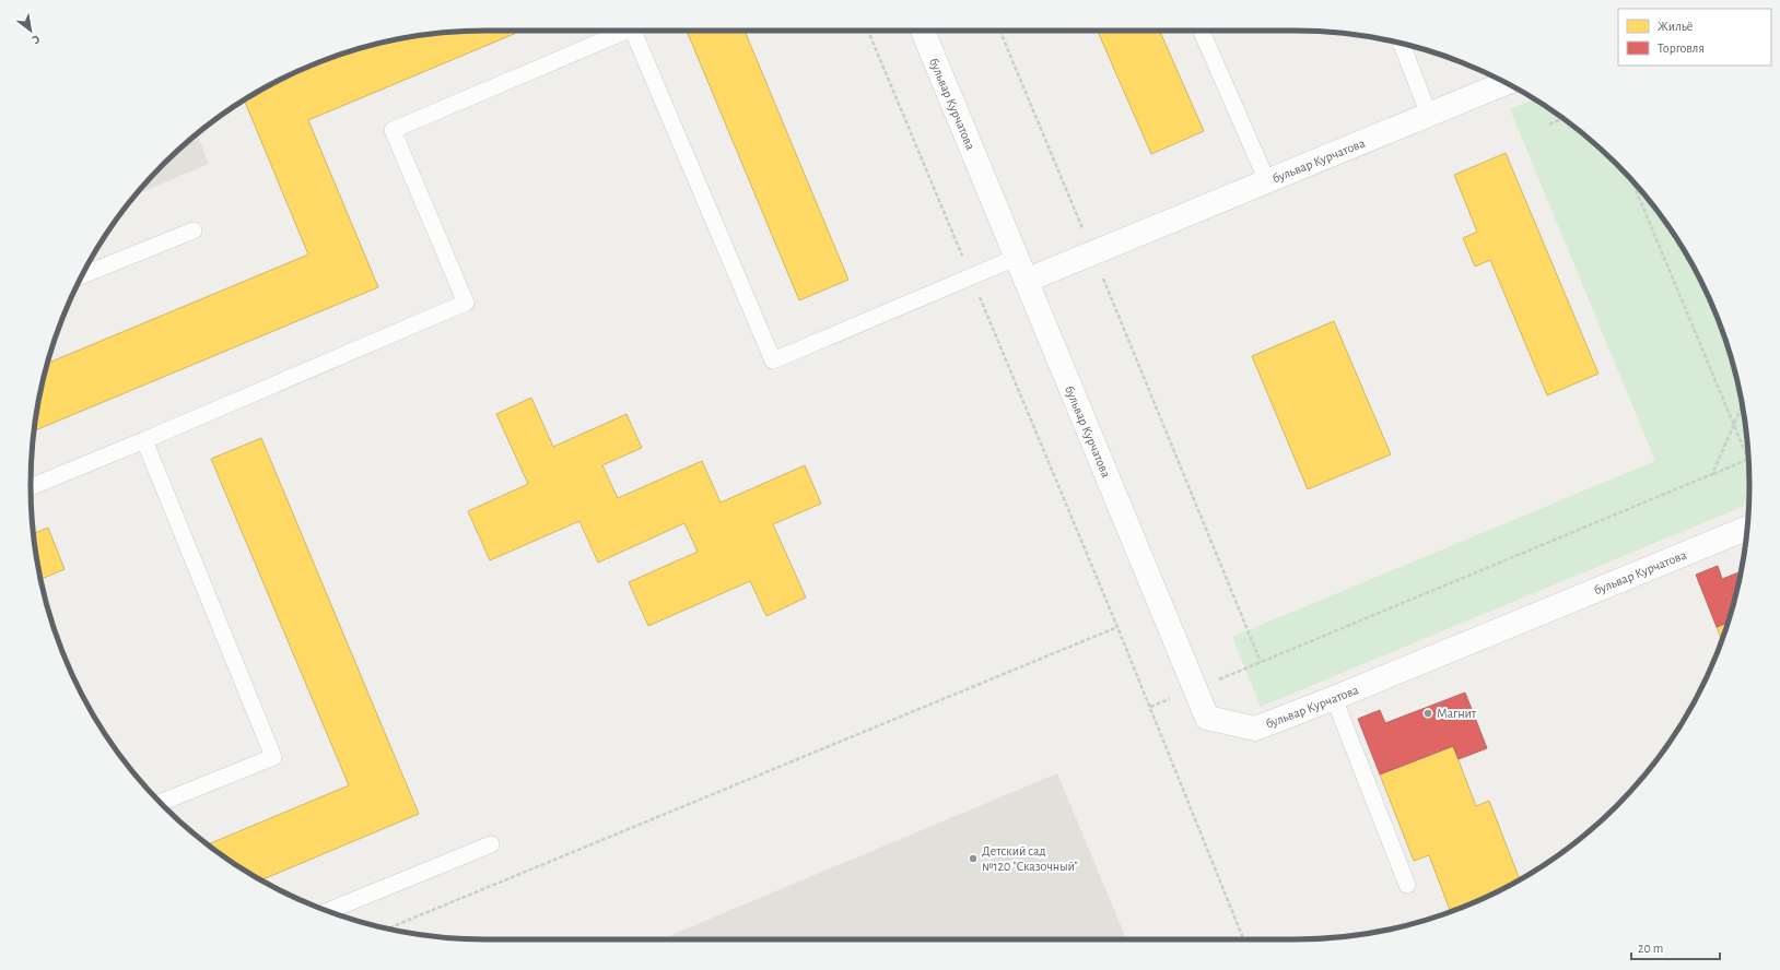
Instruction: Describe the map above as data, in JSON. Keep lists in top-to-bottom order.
{
  "streets": {
    "street": ["бульвар Курчатова"]
  },
  "places": ["Магнит", "Детский сад №120 \"Сказочный\""],
  "legend": ["Жильё", "Торговля"],
  "scale_bar": "20 m",
  "north": "bottom right"
}
